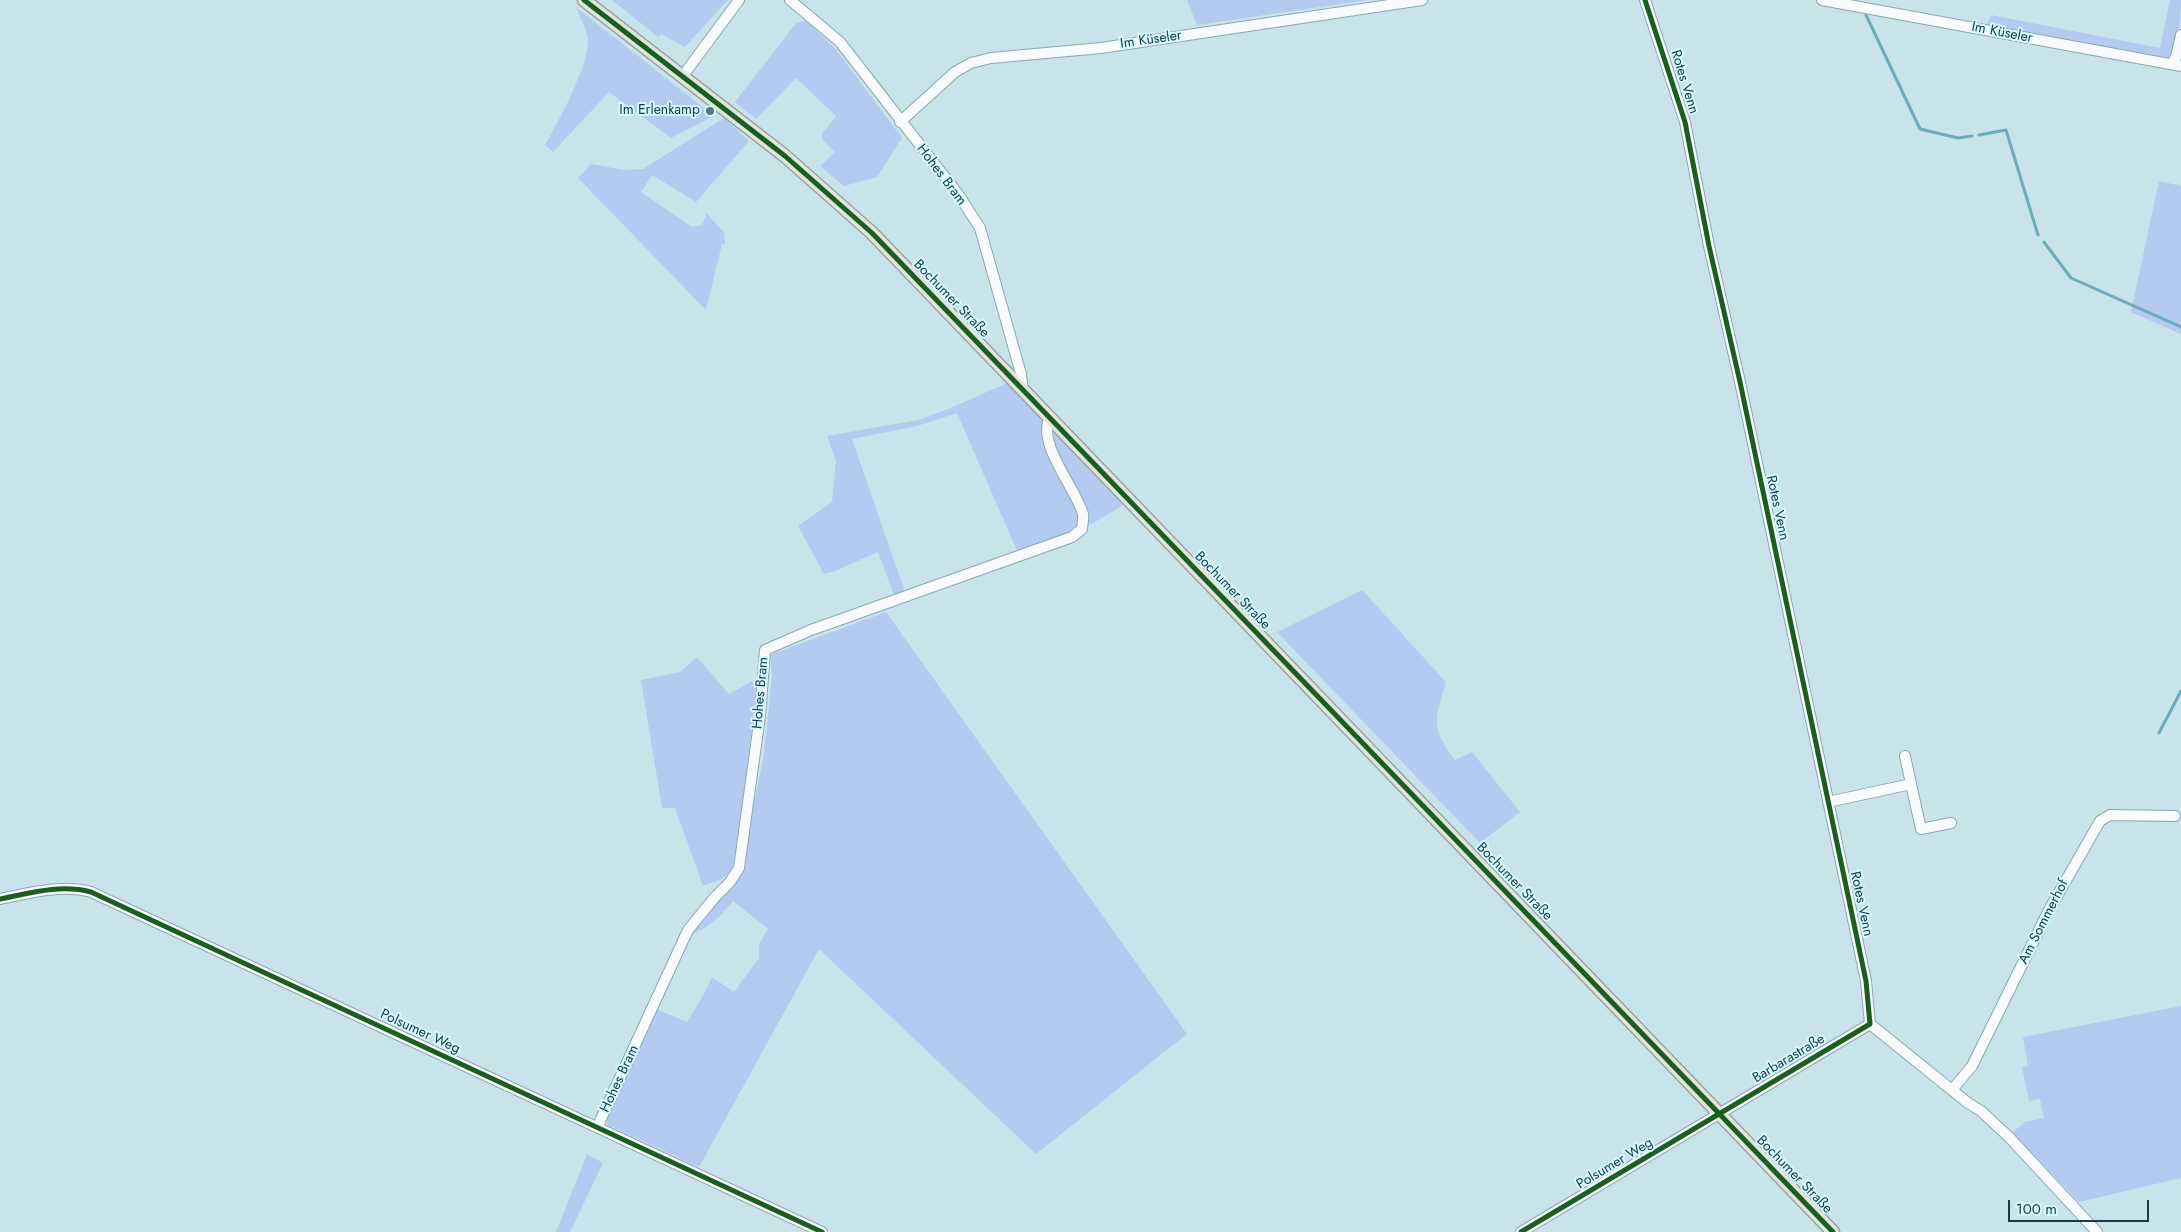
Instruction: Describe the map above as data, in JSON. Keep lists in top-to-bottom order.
{
  "streets": {
    "main road": ["Bochumer Straße"],
    "street": [
      "Im Küseler",
      "Rotes Venn",
      "Hohes Bram",
      "Am Sommerhof",
      "Polsumer Weg",
      "Barbarastraße"
    ]
  },
  "crossings": [
    ["Im Küseler", "Hohes Bram"],
    ["Rotes Venn", "Barbarastraße"],
    ["Hohes Bram", "Bochumer Straße"],
    ["Hohes Bram", "Polsumer Weg"],
    ["Bochumer Straße", "Polsumer Weg"],
    ["Bochumer Straße", "Barbarastraße"],
    ["Polsumer Weg", "Barbarastraße"]
  ],
  "places": ["Im Erlenkamp"],
  "scale_bar": "100 m"
}
